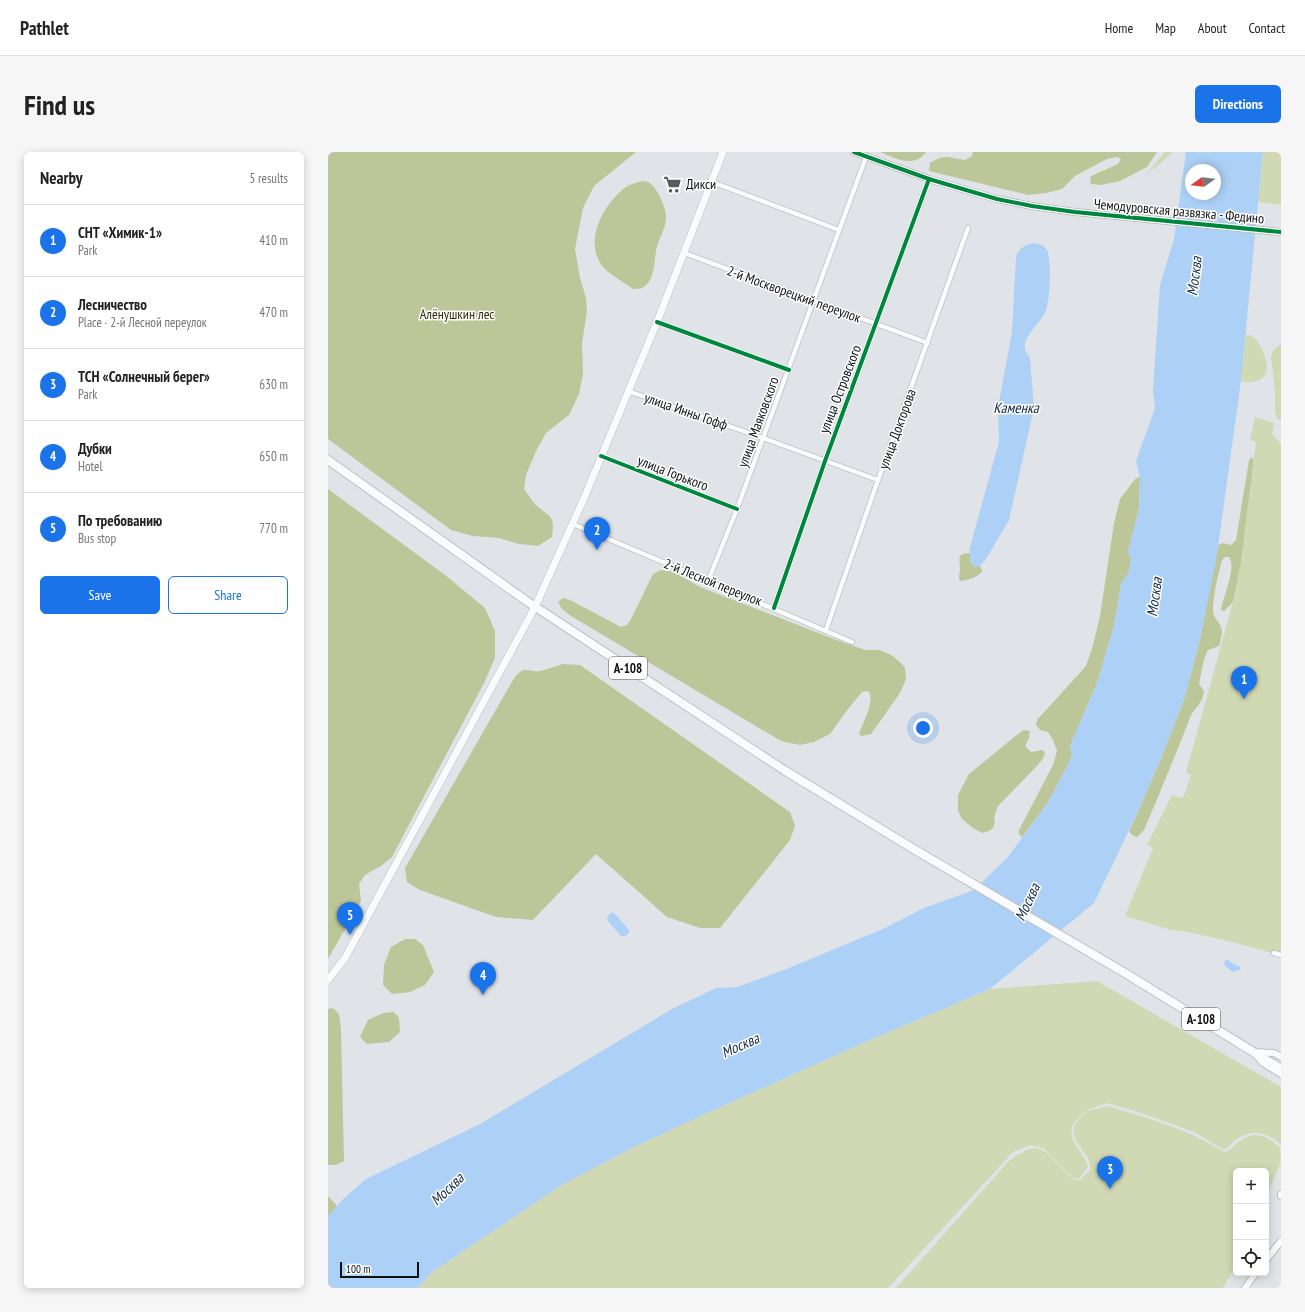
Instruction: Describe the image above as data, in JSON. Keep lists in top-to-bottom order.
{
  "streets": {
    "highway": ["А-108"],
    "street": [
      "Чемодуровская развязка - Федино",
      "2-й Москворецкий переулок",
      "улица Островского",
      "улица Инны Гофф",
      "улица Маяковского",
      "улица Докторова",
      "улица Горького",
      "2-й Лесной переулок"
    ]
  },
  "crossings": [
    ["Чемодуровская развязка - Федино", "улица Островского"],
    ["Чемодуровская развязка - Федино", "улица Маяковского"],
    ["2-й Москворецкий переулок", "улица Островского"],
    ["2-й Москворецкий переулок", "улица Маяковского"],
    ["2-й Москворецкий переулок", "улица Докторова"],
    ["улица Островского", "улица Инны Гофф"],
    ["улица Островского", "2-й Лесной переулок"],
    ["улица Инны Гофф", "улица Маяковского"],
    ["улица Инны Гофф", "улица Докторова"],
    ["улица Маяковского", "улица Горького"],
    ["улица Маяковского", "2-й Лесной переулок"],
    ["улица Докторова", "2-й Лесной переулок"]
  ],
  "water": ["Москва", "Каменка"],
  "parks": ["Алёнушкин лес"],
  "places": {
    "supermarket": ["Дикси"]
  },
  "scale_bar": "100 m",
  "north": "left",
  "page": {
    "header": "Pathlet",
    "nav": [
      "Home",
      "Map",
      "About",
      "Contact"
    ],
    "buttons": [
      "Directions",
      ["Save", "Share"]
    ],
    "title": "Find us",
    "heading": ["Nearby", "5 results"],
    "list": [
      {
        "mark": "1",
        "name": "СНТ «Химик-1»",
        "note": "Park",
        "value": "410 m"
      },
      {
        "mark": "2",
        "name": "Лесничество",
        "note": "Place · 2-й Лесной переулок",
        "value": "470 m"
      },
      {
        "mark": "3",
        "name": "ТСН «Солнечный берег»",
        "note": "Park",
        "value": "630 m"
      },
      {
        "mark": "4",
        "name": "Дубки",
        "note": "Hotel",
        "value": "650 m"
      },
      {
        "mark": "5",
        "name": "По требованию",
        "note": "Bus stop",
        "value": "770 m"
      }
    ],
    "pins": [
      "2",
      "1",
      "5",
      "4",
      "3"
    ],
    "map_buttons": ["+", "−"],
    "scale": "100 m"
  }
}
